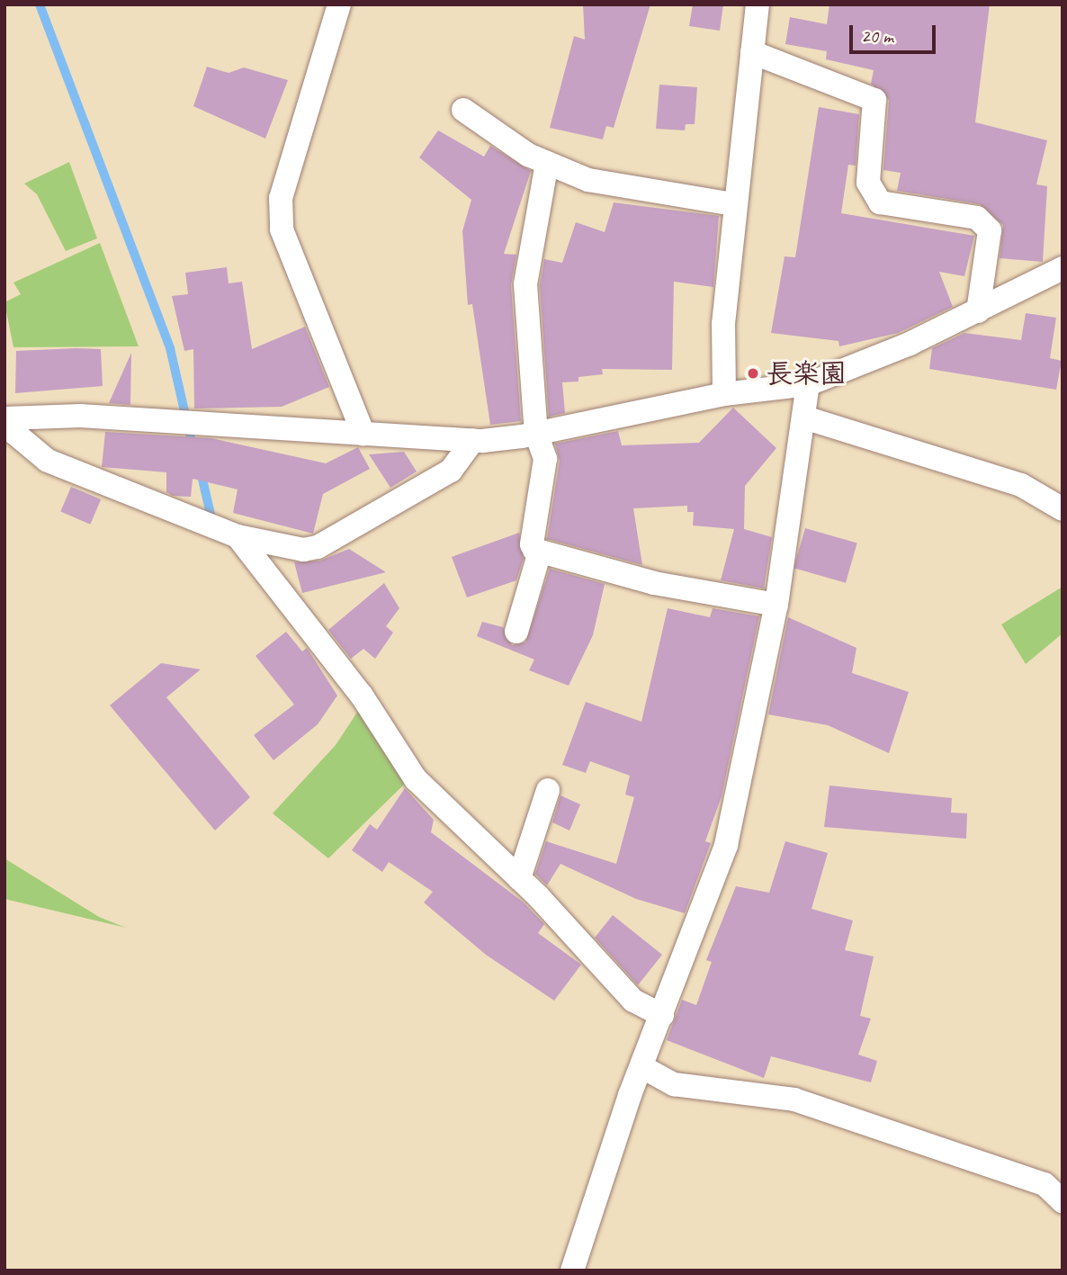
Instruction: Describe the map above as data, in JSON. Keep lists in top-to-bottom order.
{
  "places": ["長楽園"],
  "scale_bar": "20 m"
}
